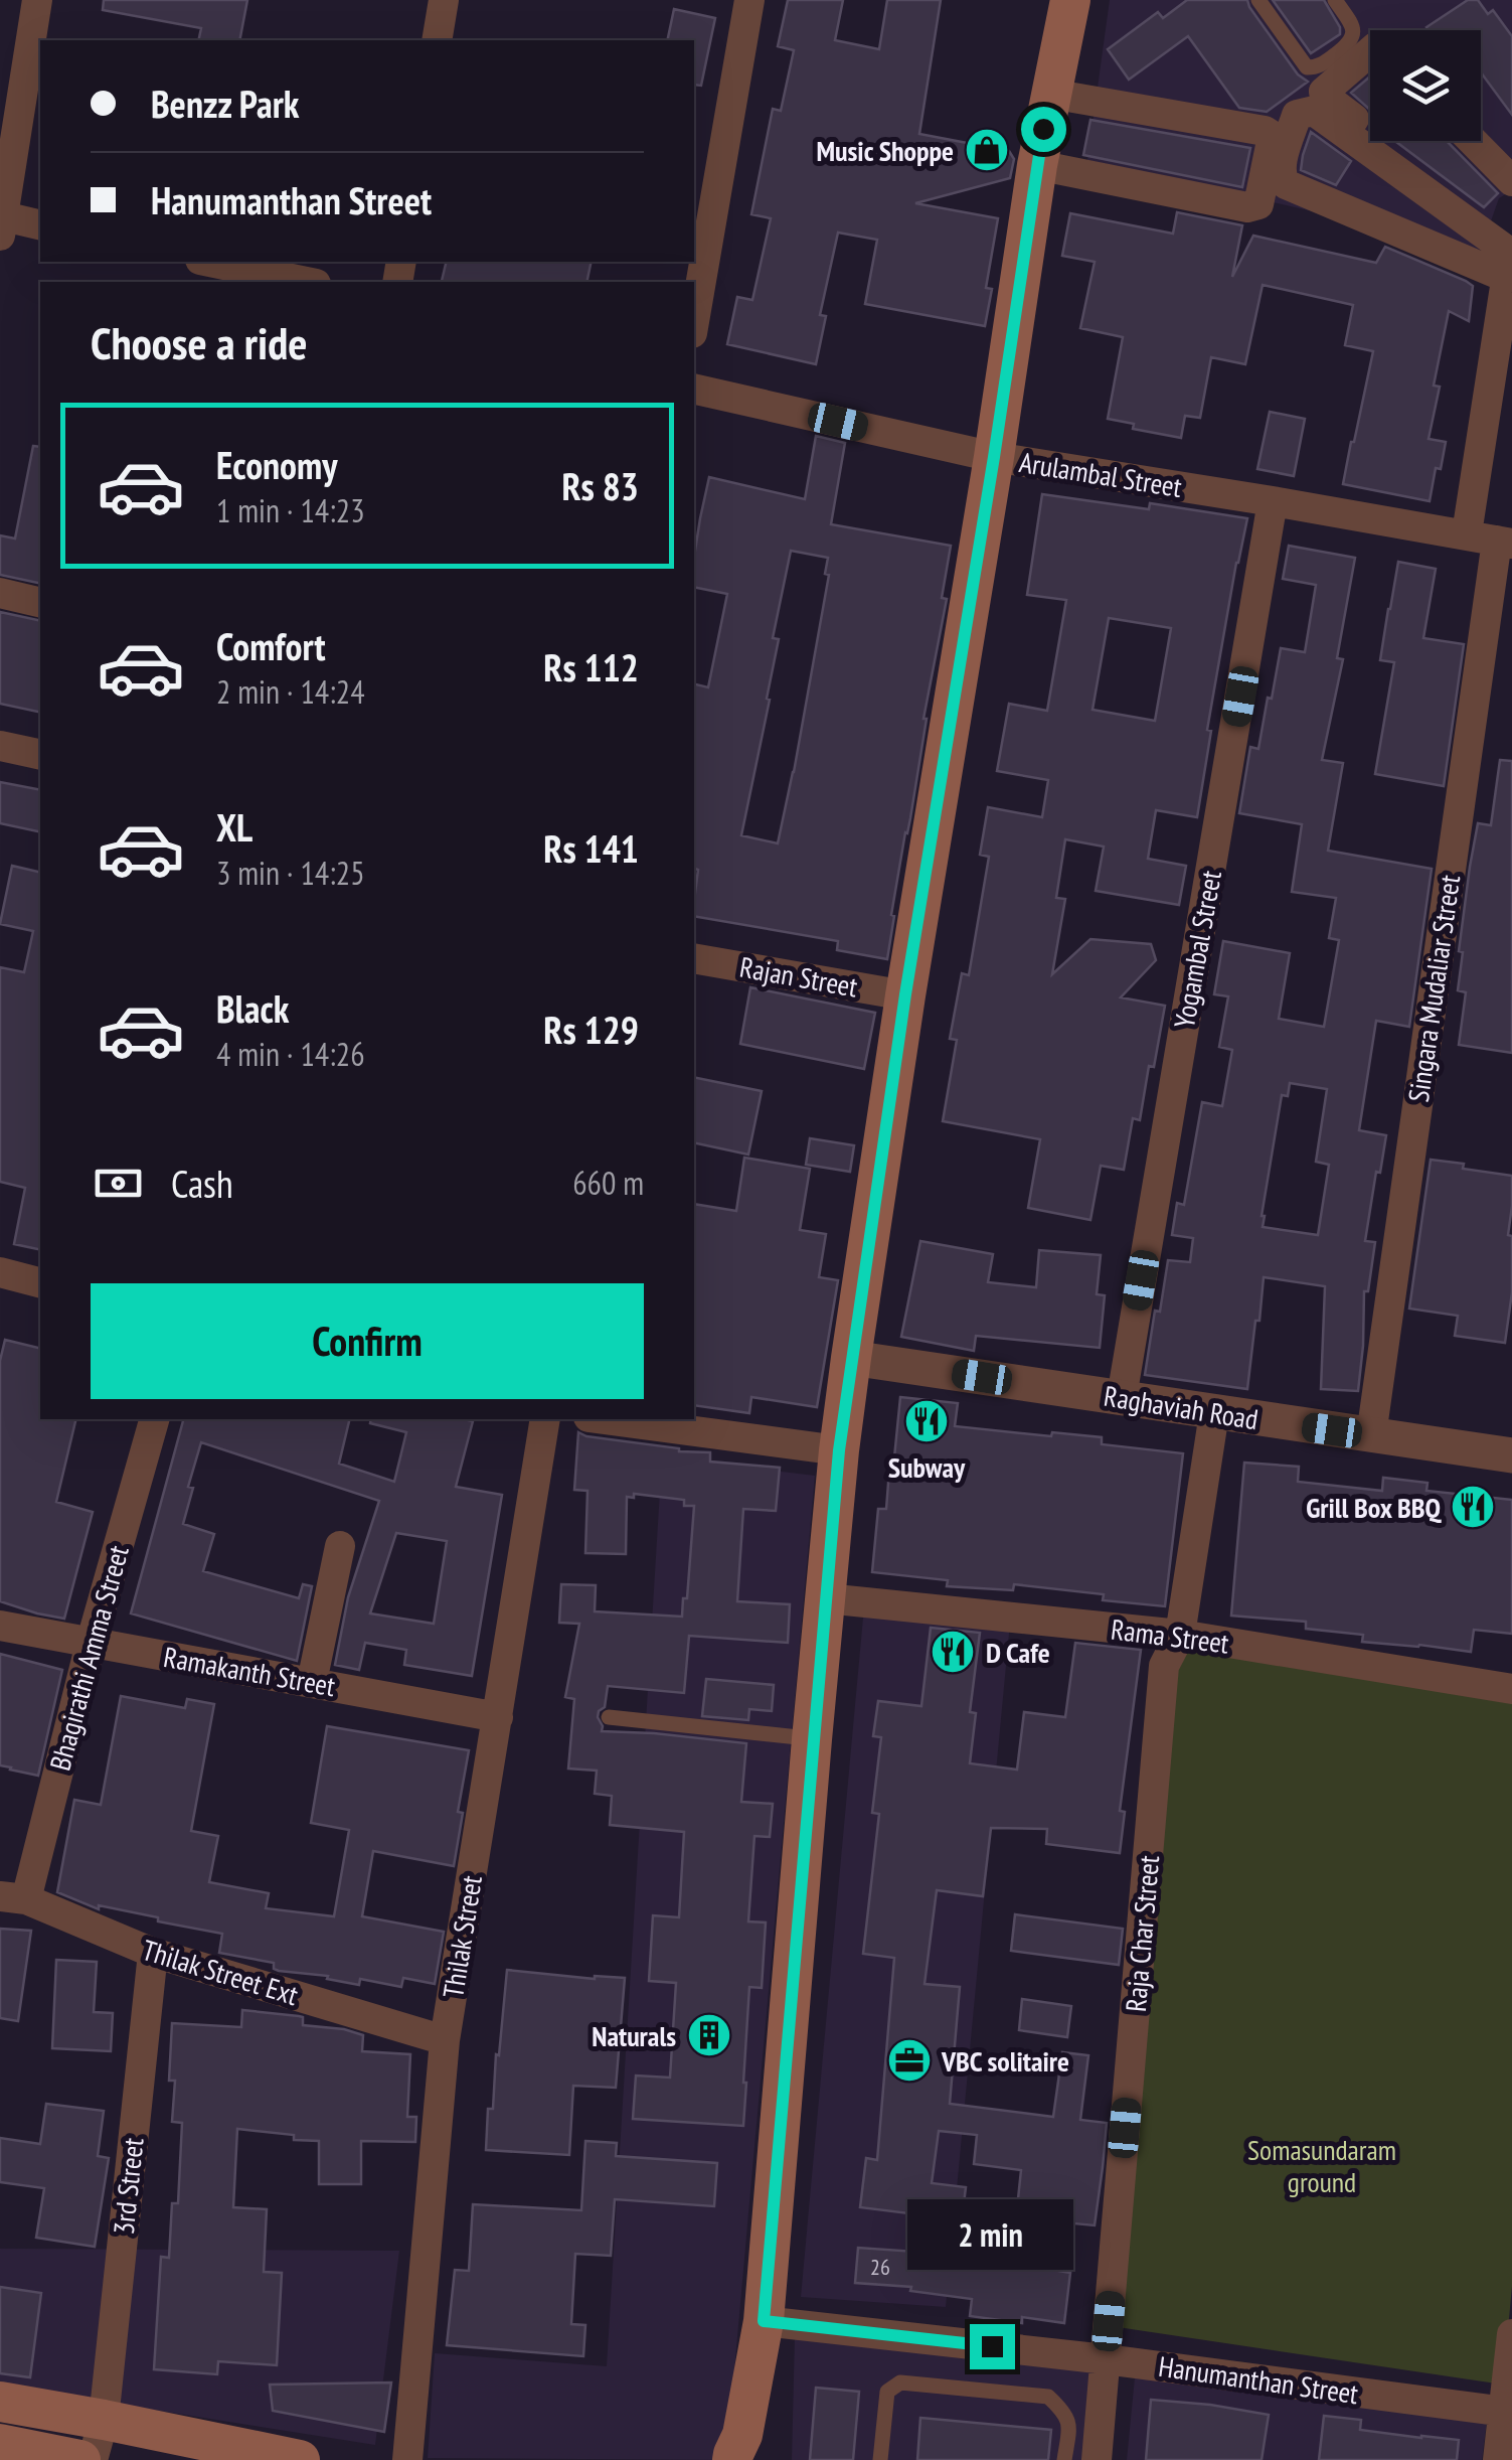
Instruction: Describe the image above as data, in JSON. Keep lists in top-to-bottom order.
{
  "streets": {
    "street": [
      "Arulambal Street",
      "Yogambal Street",
      "Rajan Street",
      "Singara Mudaliar Street",
      "Raghaviah Road",
      "Rama Street",
      "Bhagirathi Amma Street",
      "Ramakanth Street",
      "Raja Char Street",
      "Thilak Street",
      "Thilak Street Ext",
      "3rd Street",
      "Hanumanthan Street"
    ]
  },
  "crossings": [
    ["Arulambal Street", "Yogambal Street"],
    ["Arulambal Street", "Singara Mudaliar Street"],
    ["Yogambal Street", "Raghaviah Road"],
    ["Singara Mudaliar Street", "Raghaviah Road"],
    ["Raghaviah Road", "Raja Char Street"],
    ["Rama Street", "Raja Char Street"],
    ["Bhagirathi Amma Street", "Ramakanth Street"],
    ["Bhagirathi Amma Street", "Thilak Street Ext"],
    ["Ramakanth Street", "Thilak Street"],
    ["Raja Char Street", "Hanumanthan Street"],
    ["Thilak Street", "Thilak Street Ext"],
    ["Thilak Street Ext", "3rd Street"]
  ],
  "parks": ["Somasundaram ground"],
  "places": {
    "shop": ["Music Shoppe"],
    "restaurant": ["Subway", "Grill Box BBQ", "D Cafe"],
    "building": ["Naturals"],
    "office": ["VBC solitaire"]
  },
  "house_numbers": ["26"],
  "page": {
    "banner": ["Benzz Park", "Hanumanthan Street"],
    "heading": "Choose a ride",
    "list": [
      {
        "name": "Economy",
        "note": "1 min · 14:23",
        "value": "Rs 83"
      },
      {
        "name": "Comfort",
        "note": "2 min · 14:24",
        "value": "Rs 112"
      },
      {
        "name": "XL",
        "note": "3 min · 14:25",
        "value": "Rs 141"
      },
      {
        "name": "Black",
        "note": "4 min · 14:26",
        "value": "Rs 129"
      }
    ],
    "pay": ["Cash", "660 m"],
    "buttons": "Confirm",
    "bubble": "2 min"
  }
}
